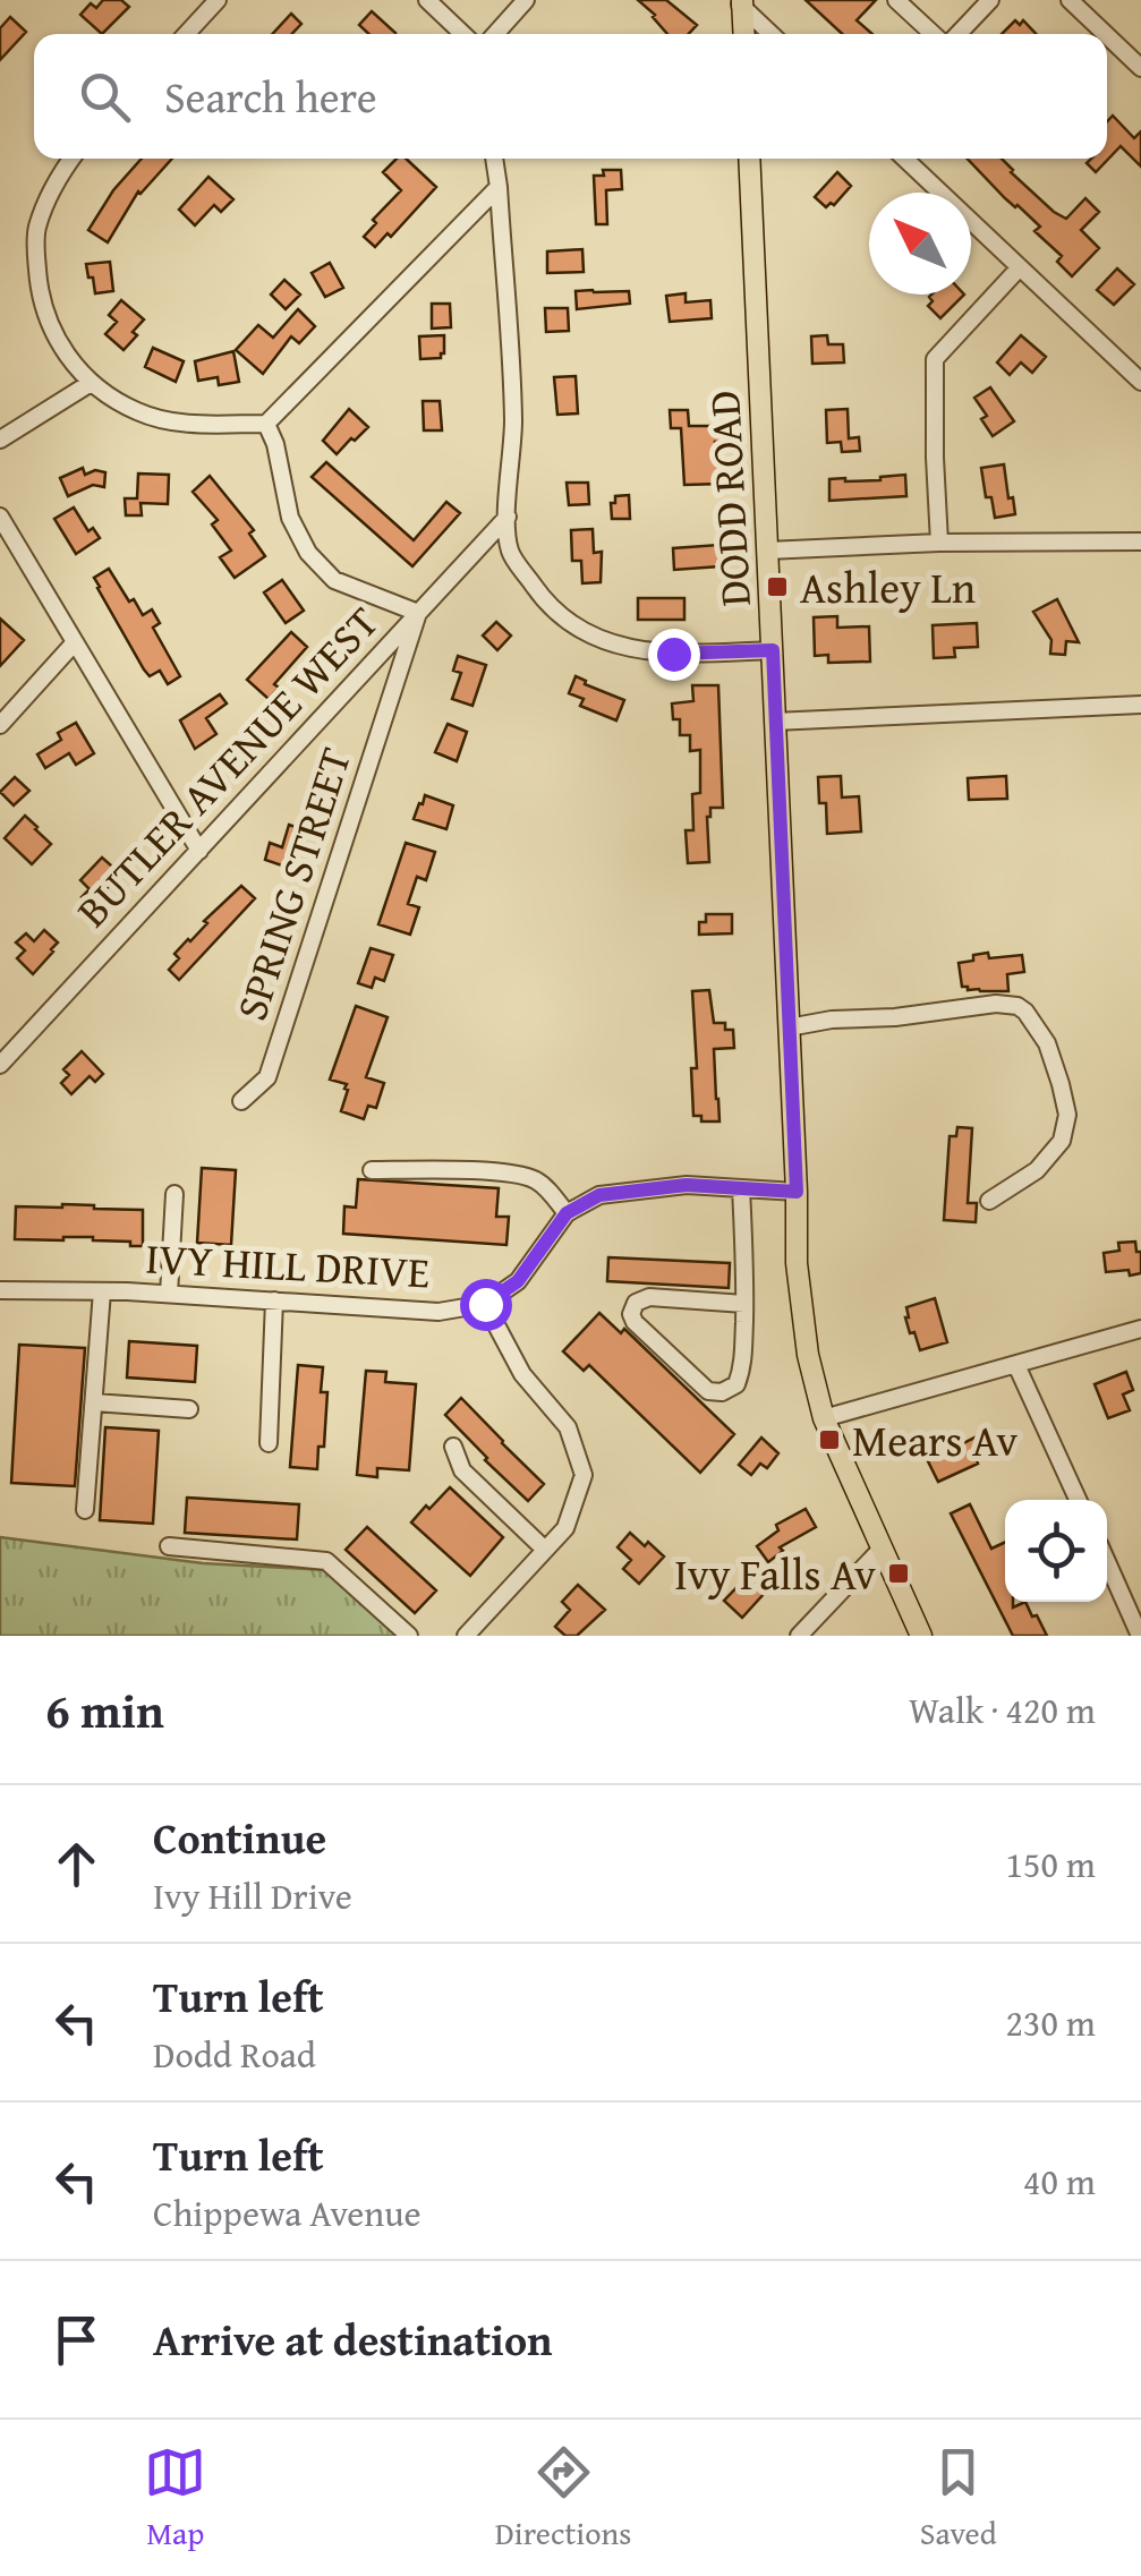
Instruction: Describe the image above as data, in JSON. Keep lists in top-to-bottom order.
{
  "streets": {
    "main road": ["DODD ROAD"],
    "street": ["BUTLER AVENUE WEST", "SPRING STREET", "IVY HILL DRIVE"]
  },
  "crossings": [
    ["BUTLER AVENUE WEST", "SPRING STREET"]
  ],
  "places": {
    "transit": ["Ashley Ln", "Mears Av", "Ivy Falls Av"]
  },
  "north": "top left",
  "page": {
    "search": "Search here",
    "heading": ["6 min", "Walk · 420 m"],
    "list": [
      ["Continue", "Ivy Hill Drive", "150 m"],
      ["Turn left", "Dodd Road", "230 m"],
      ["Turn left", "Chippewa Avenue", "40 m"],
      "Arrive at destination"
    ],
    "nav": ["Map", "Directions", "Saved"]
  }
}
